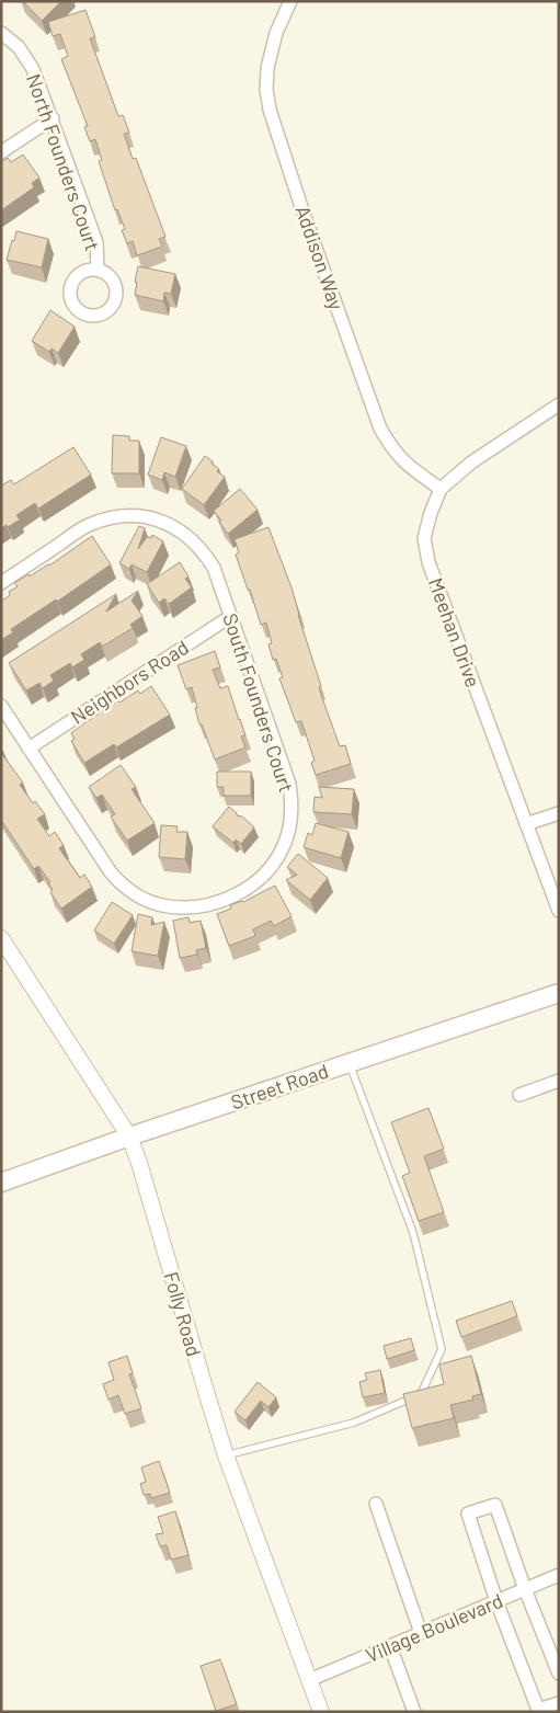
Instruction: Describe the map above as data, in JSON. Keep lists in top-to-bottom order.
{
  "streets": {
    "main road": ["Street Road"],
    "street": [
      "North Founders Court",
      "Addison Way",
      "Meehan Drive",
      "Neighbors Road",
      "South Founders Court",
      "Folly Road",
      "Village Boulevard"
    ]
  },
  "crossings": [
    ["Addison Way", "Meehan Drive"],
    ["Neighbors Road", "South Founders Court"],
    ["Street Road", "Folly Road"],
    ["Folly Road", "Village Boulevard"]
  ]
}
